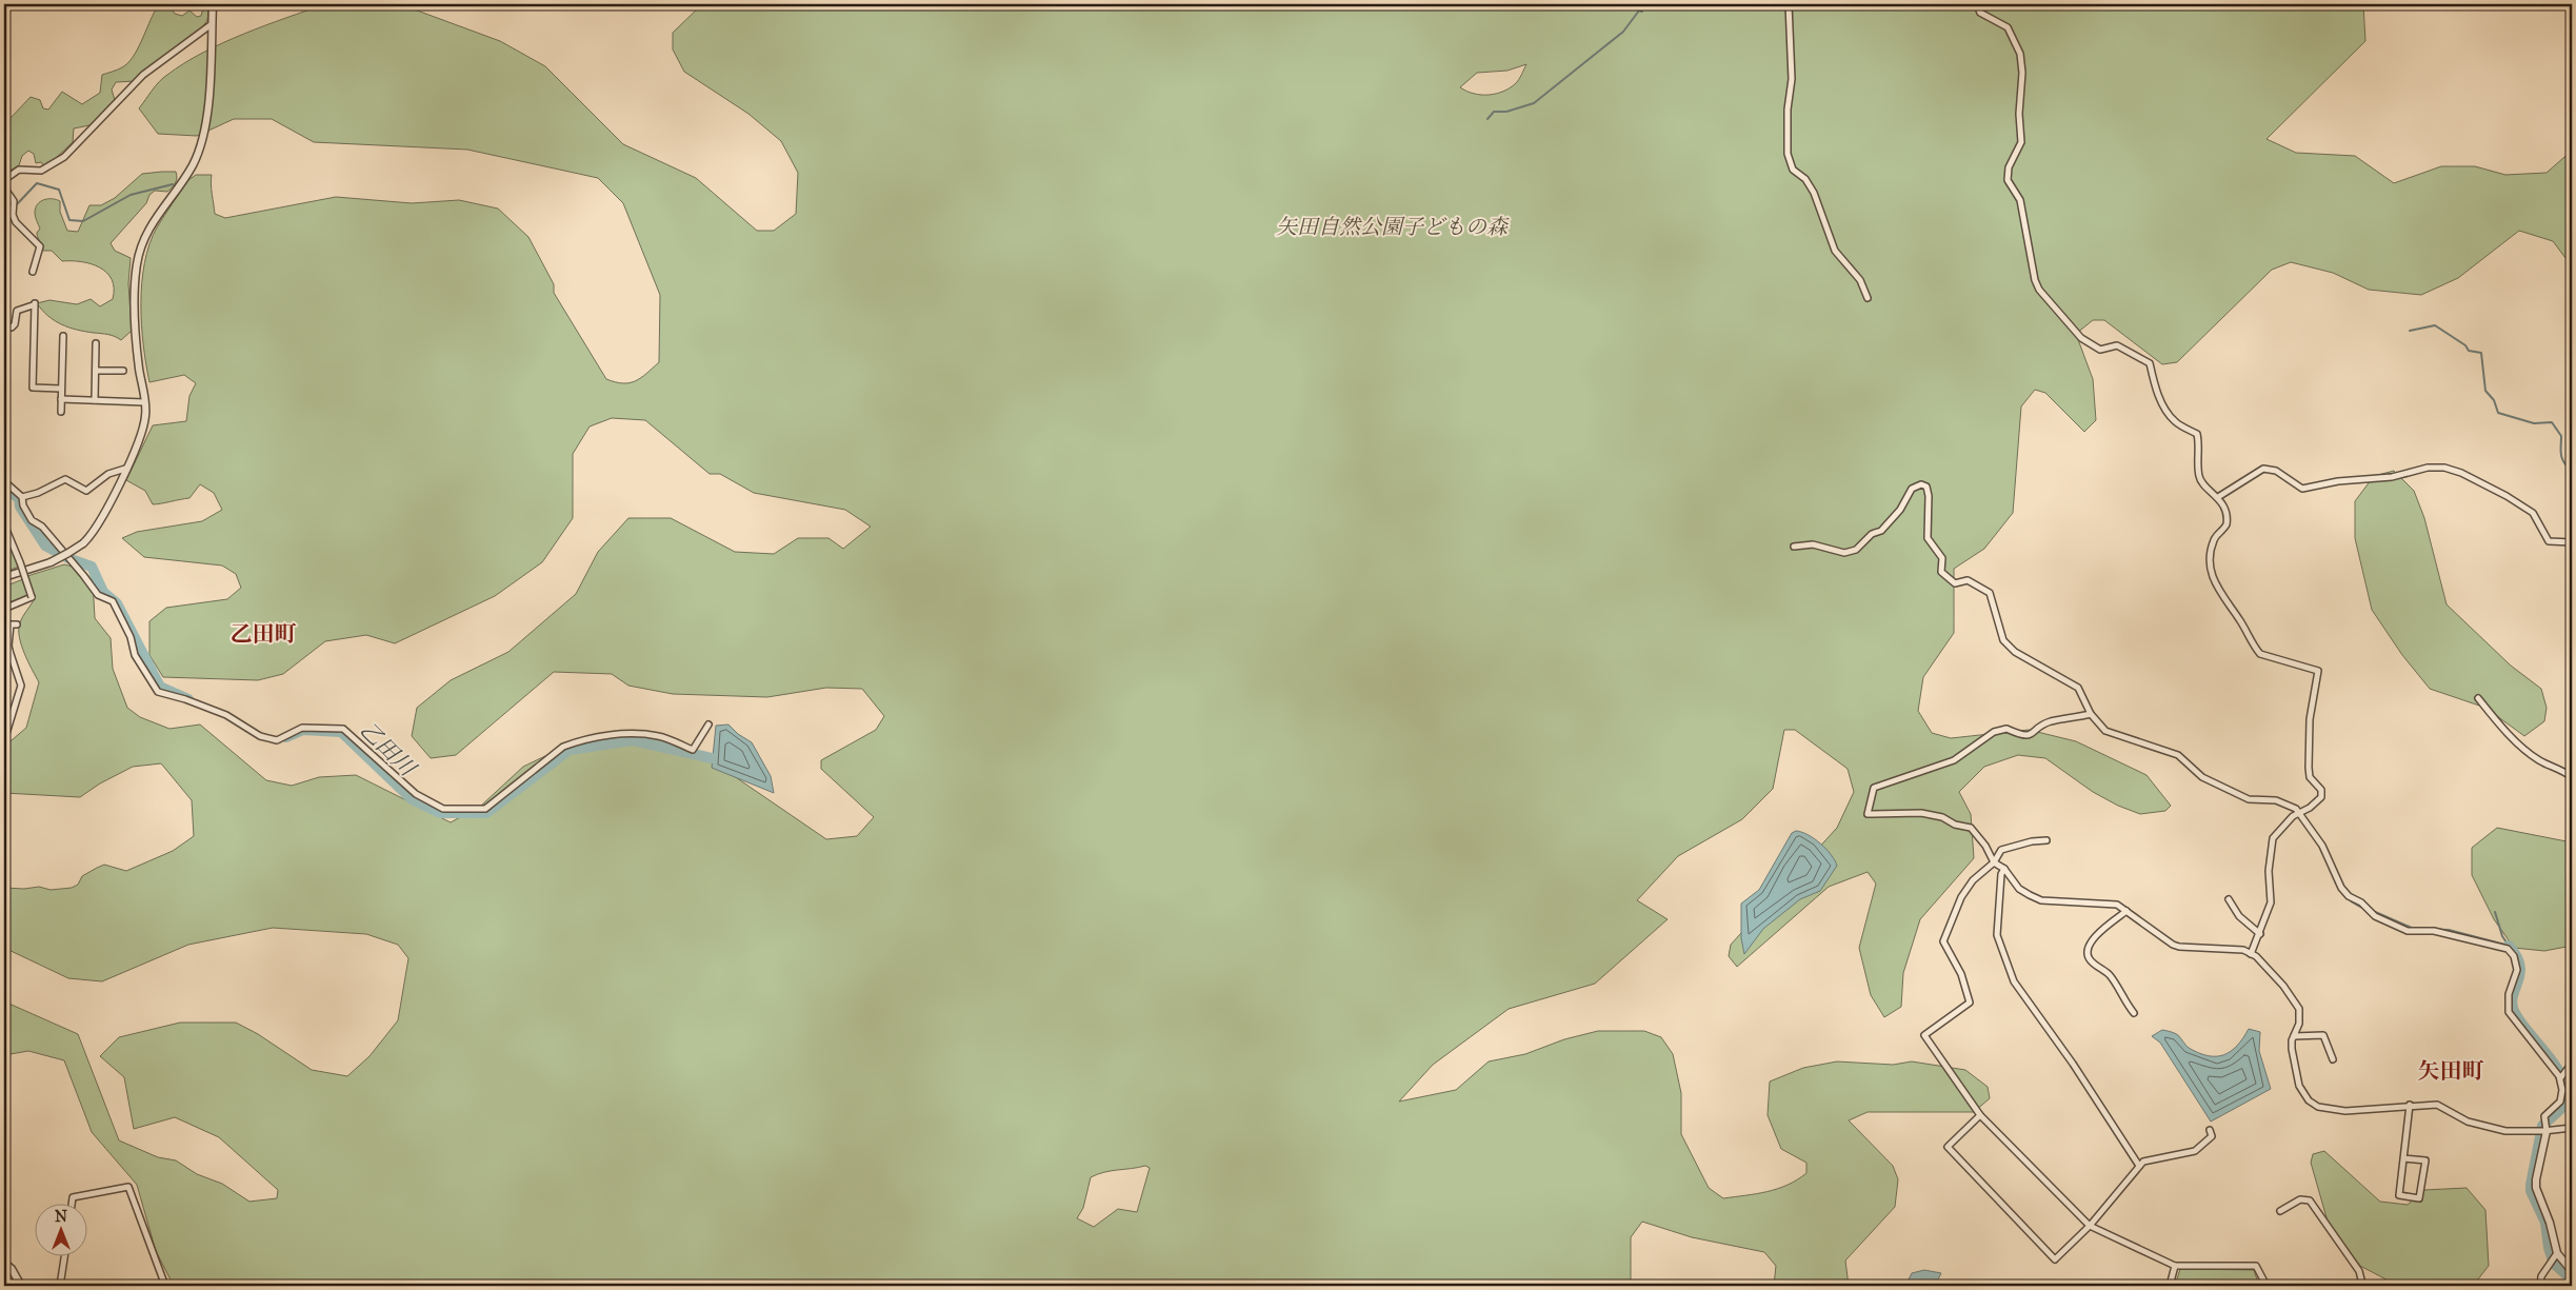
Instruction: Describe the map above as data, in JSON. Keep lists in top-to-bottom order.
{
  "districts": ["乙田町", "矢田町"],
  "water": ["乙田川"],
  "parks": ["矢田自然公園子どもの森"],
  "north": "top"
}
